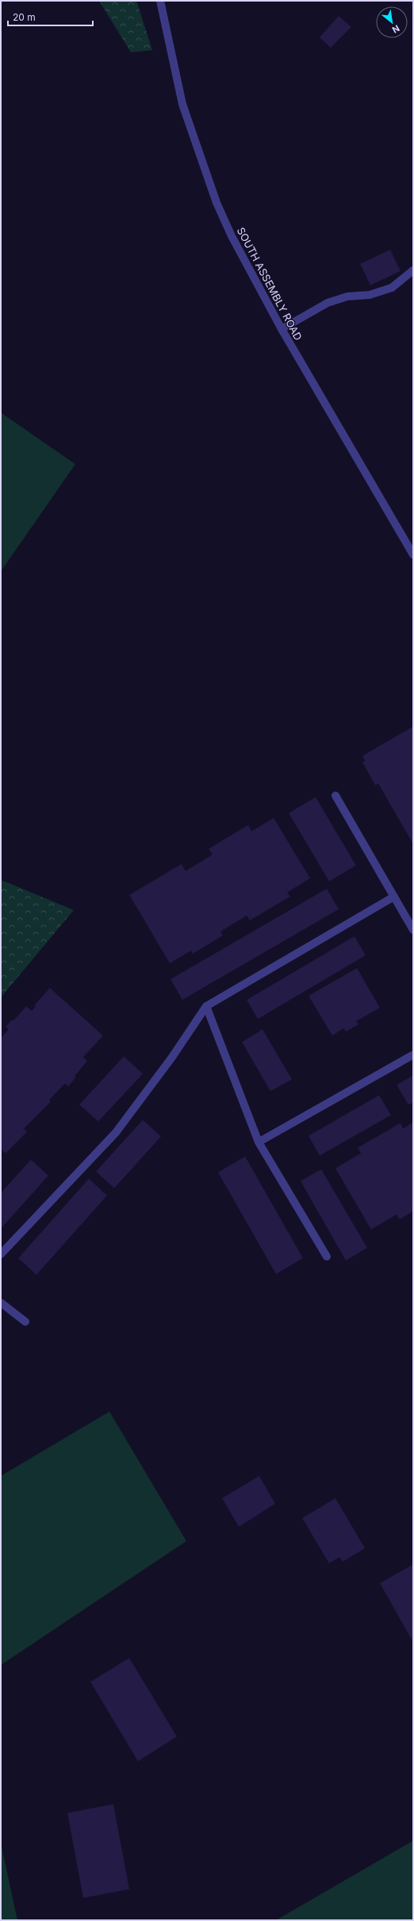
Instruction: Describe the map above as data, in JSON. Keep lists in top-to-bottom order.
{
  "streets": {
    "street": ["SOUTH ASSEMBLY ROAD"]
  },
  "scale_bar": "20 m",
  "north": "bottom right"
}
